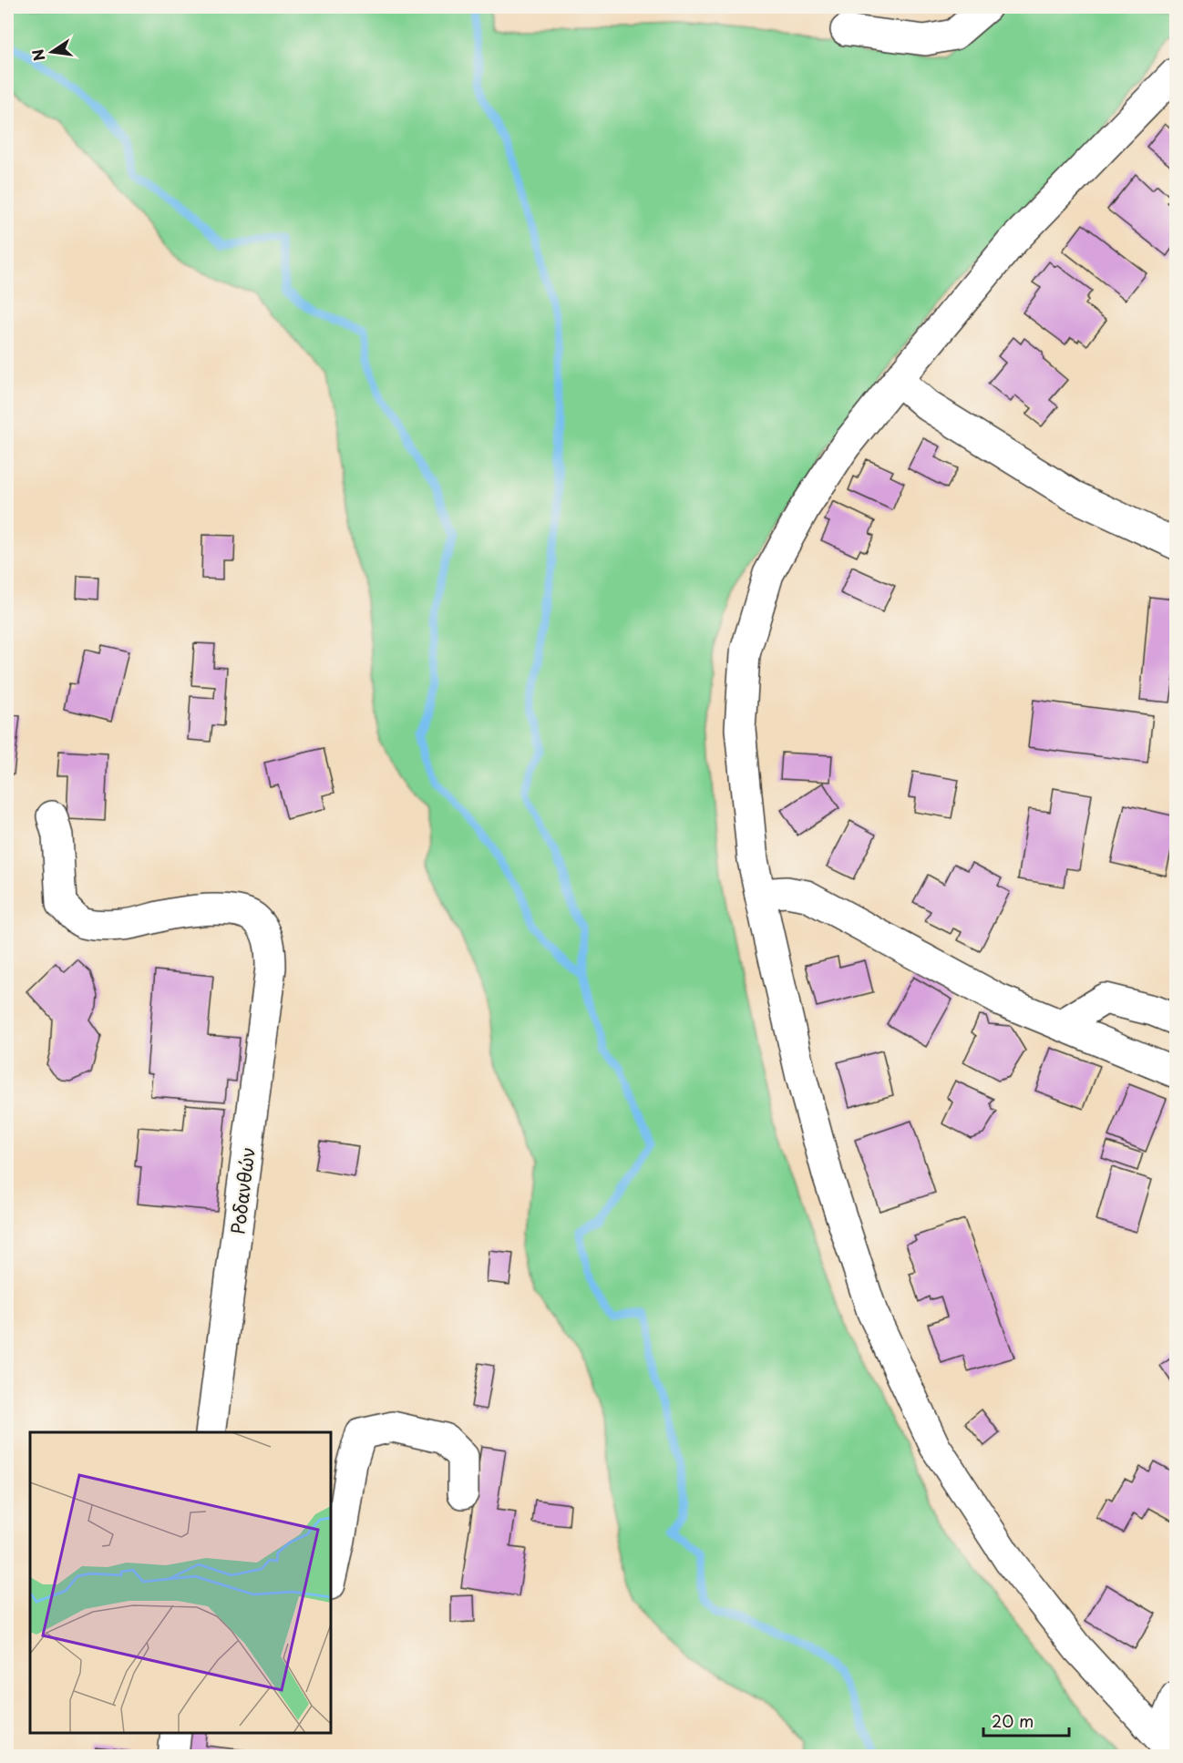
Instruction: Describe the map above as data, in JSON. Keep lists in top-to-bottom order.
{
  "streets": {
    "street": ["Ροδανθών"]
  },
  "scale_bar": "20 m",
  "north": "left"
}
